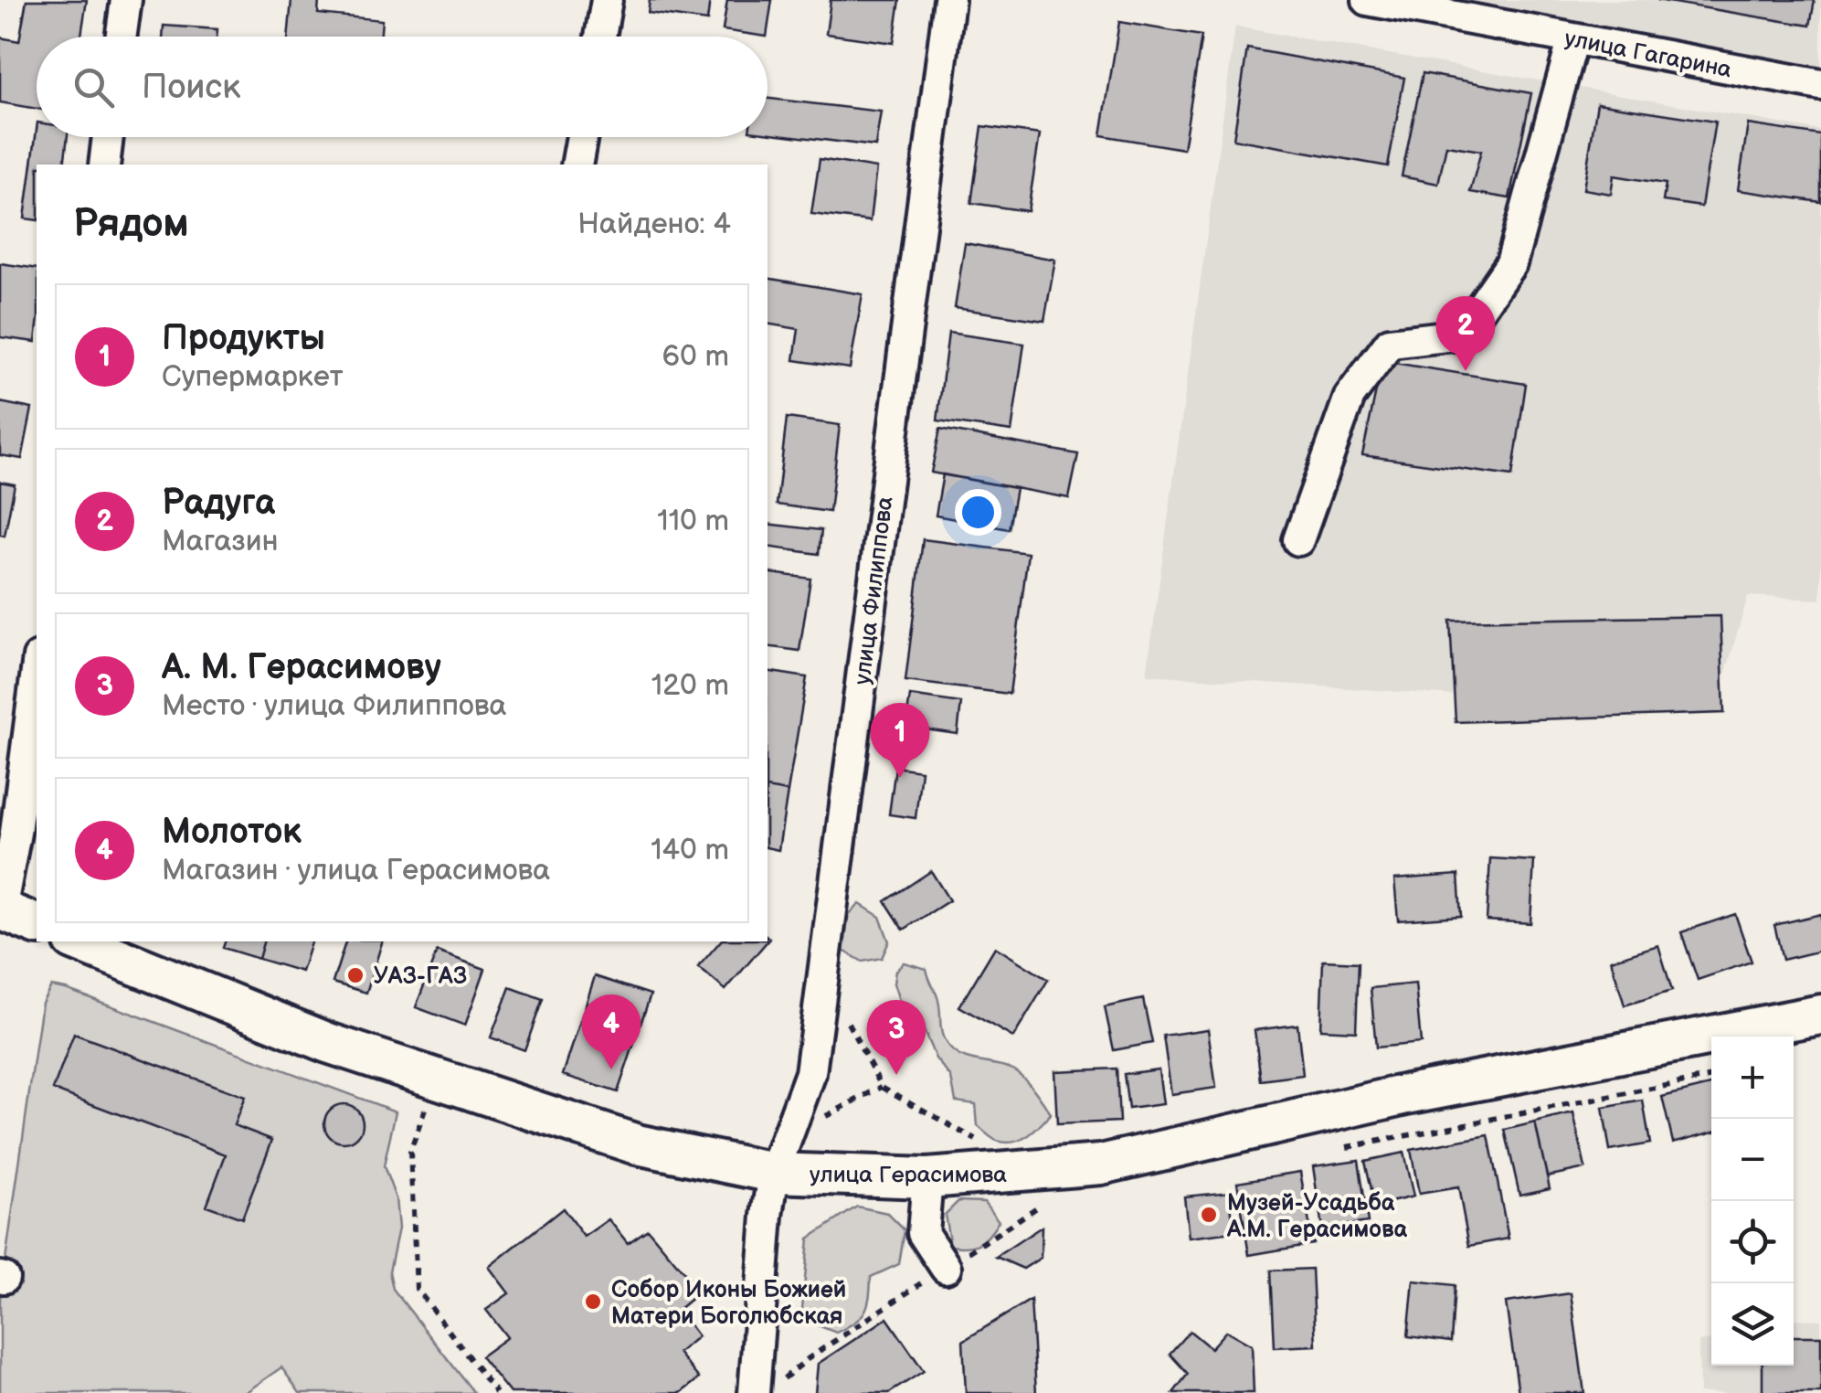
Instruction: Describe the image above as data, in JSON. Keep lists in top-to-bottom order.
{
  "streets": {
    "main road": ["улица Герасимова"],
    "street": ["улица Гагарина", "улица Филиппова"]
  },
  "crossings": [
    ["улица Филиппова", "улица Герасимова"]
  ],
  "places": ["УАЗ-ГАЗ", "Музей-Усадьба А.М. Герасимова", "Собор Иконы Божией Матери Боголюбская"],
  "page": {
    "search": "Поиск",
    "heading": ["Рядом", "Найдено: 4"],
    "list": [
      {
        "mark": "1",
        "name": "Продукты",
        "note": "Супермаркет",
        "value": "60 m"
      },
      {
        "mark": "2",
        "name": "Радуга",
        "note": "Магазин",
        "value": "110 m"
      },
      {
        "mark": "3",
        "name": "А. М. Герасимову",
        "note": "Место · улица Филиппова",
        "value": "120 m"
      },
      {
        "mark": "4",
        "name": "Молоток",
        "note": "Магазин · улица Герасимова",
        "value": "140 m"
      }
    ],
    "pins": [
      "2",
      "1",
      "4",
      "3"
    ],
    "map_buttons": ["+", "−"]
  }
}
